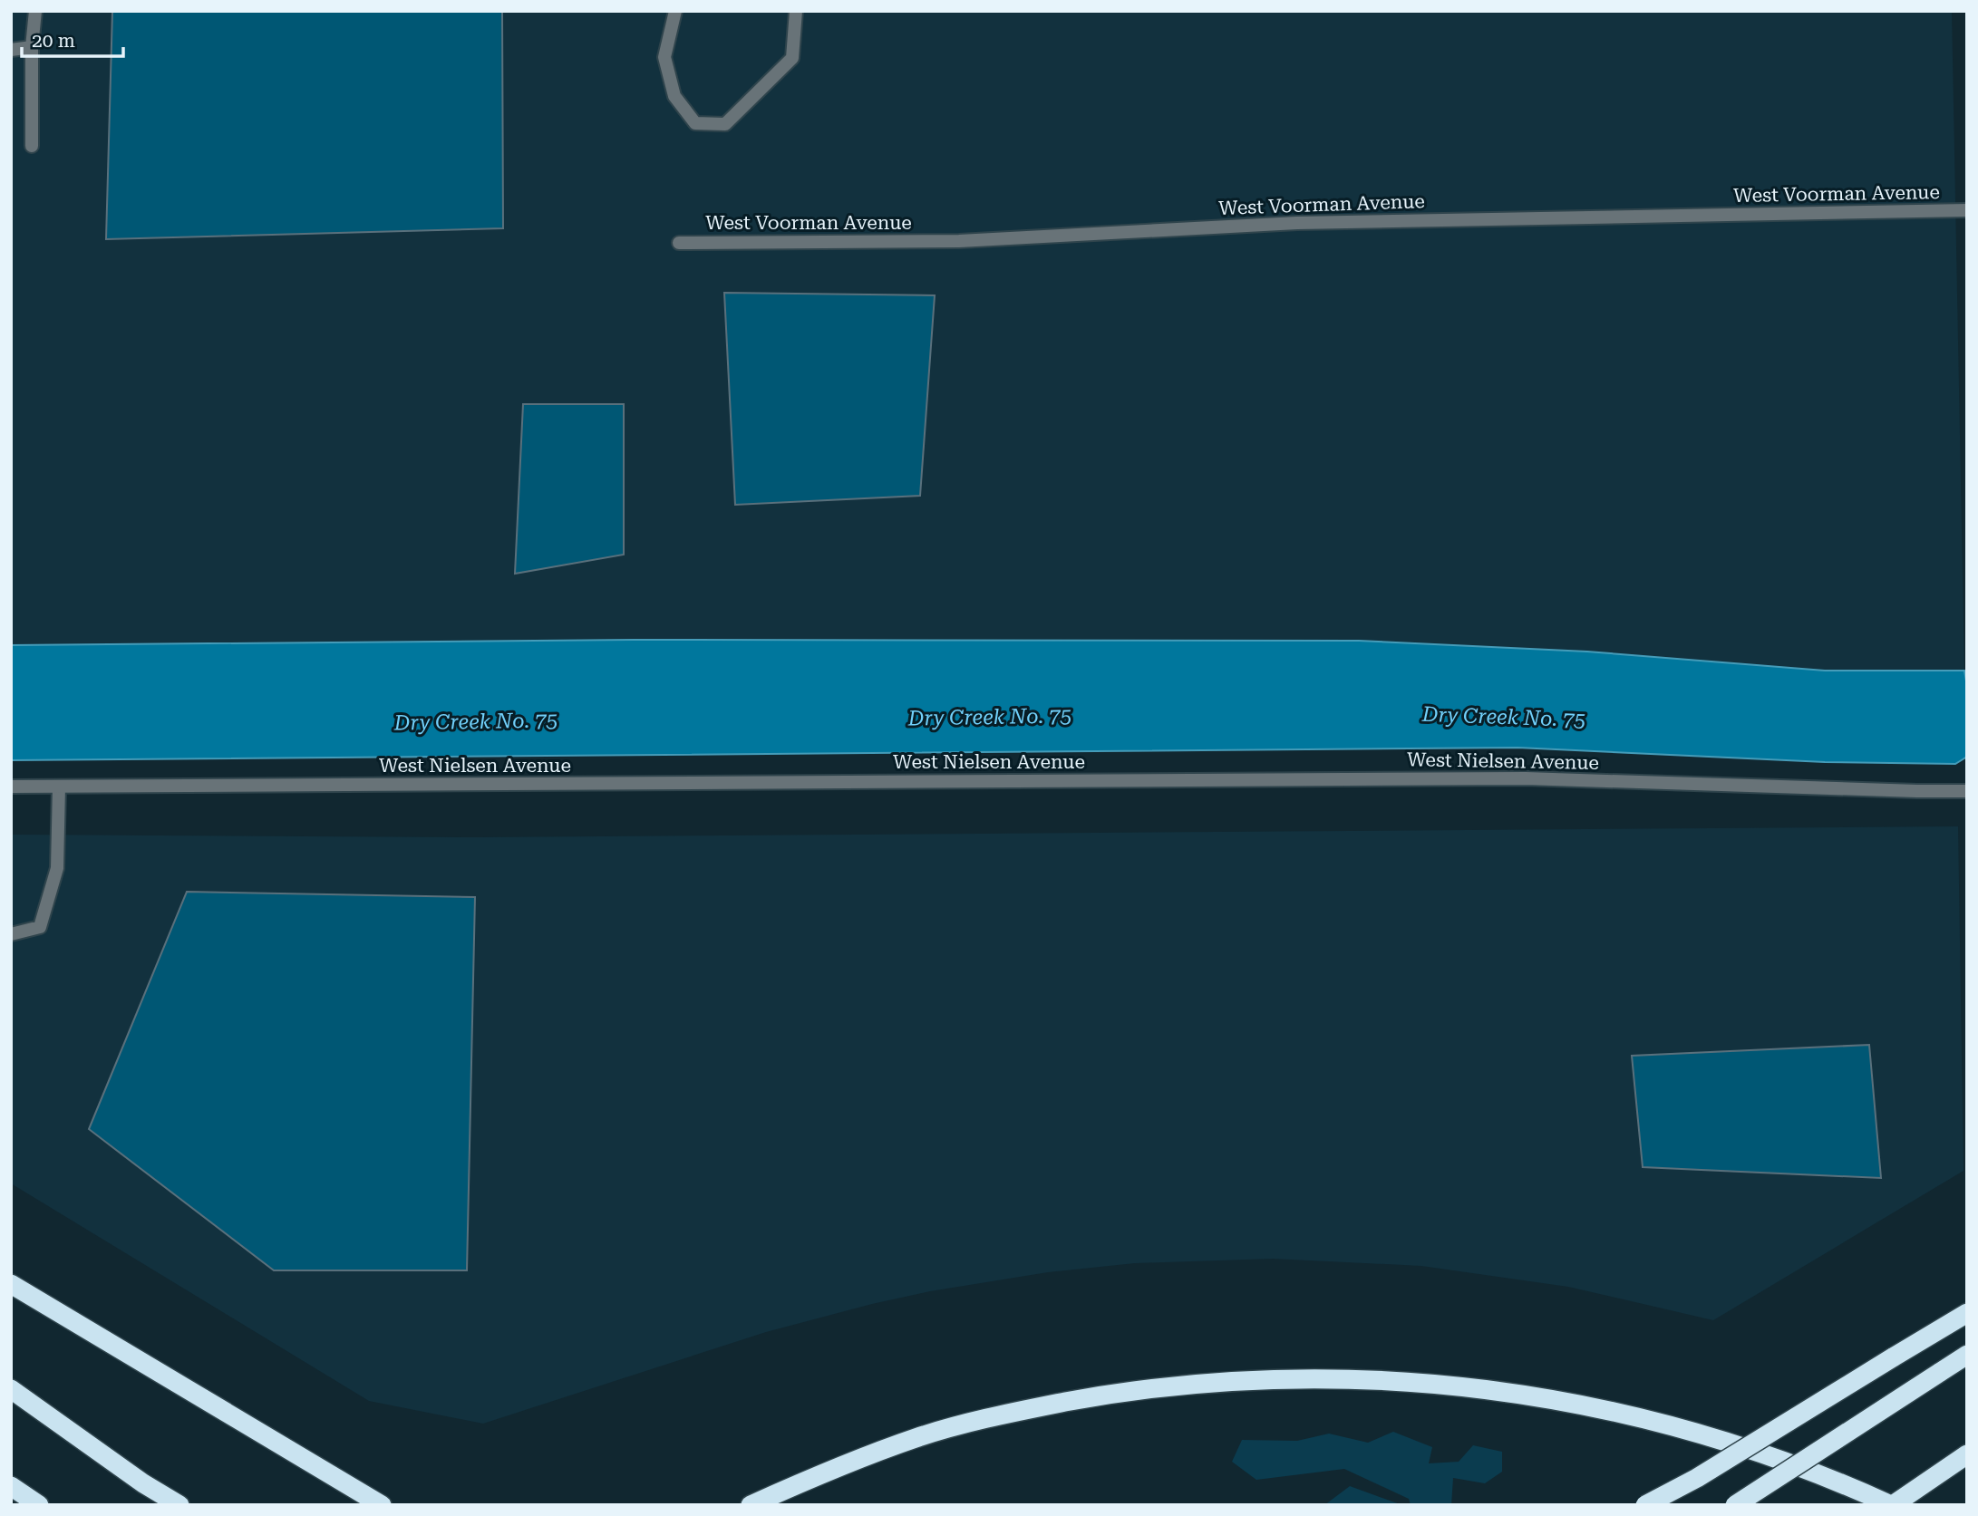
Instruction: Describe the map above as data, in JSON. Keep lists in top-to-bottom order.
{
  "streets": {
    "street": ["West Voorman Avenue", "West Nielsen Avenue"]
  },
  "water": ["Dry Creek No. 75"],
  "scale_bar": "20 m"
}
